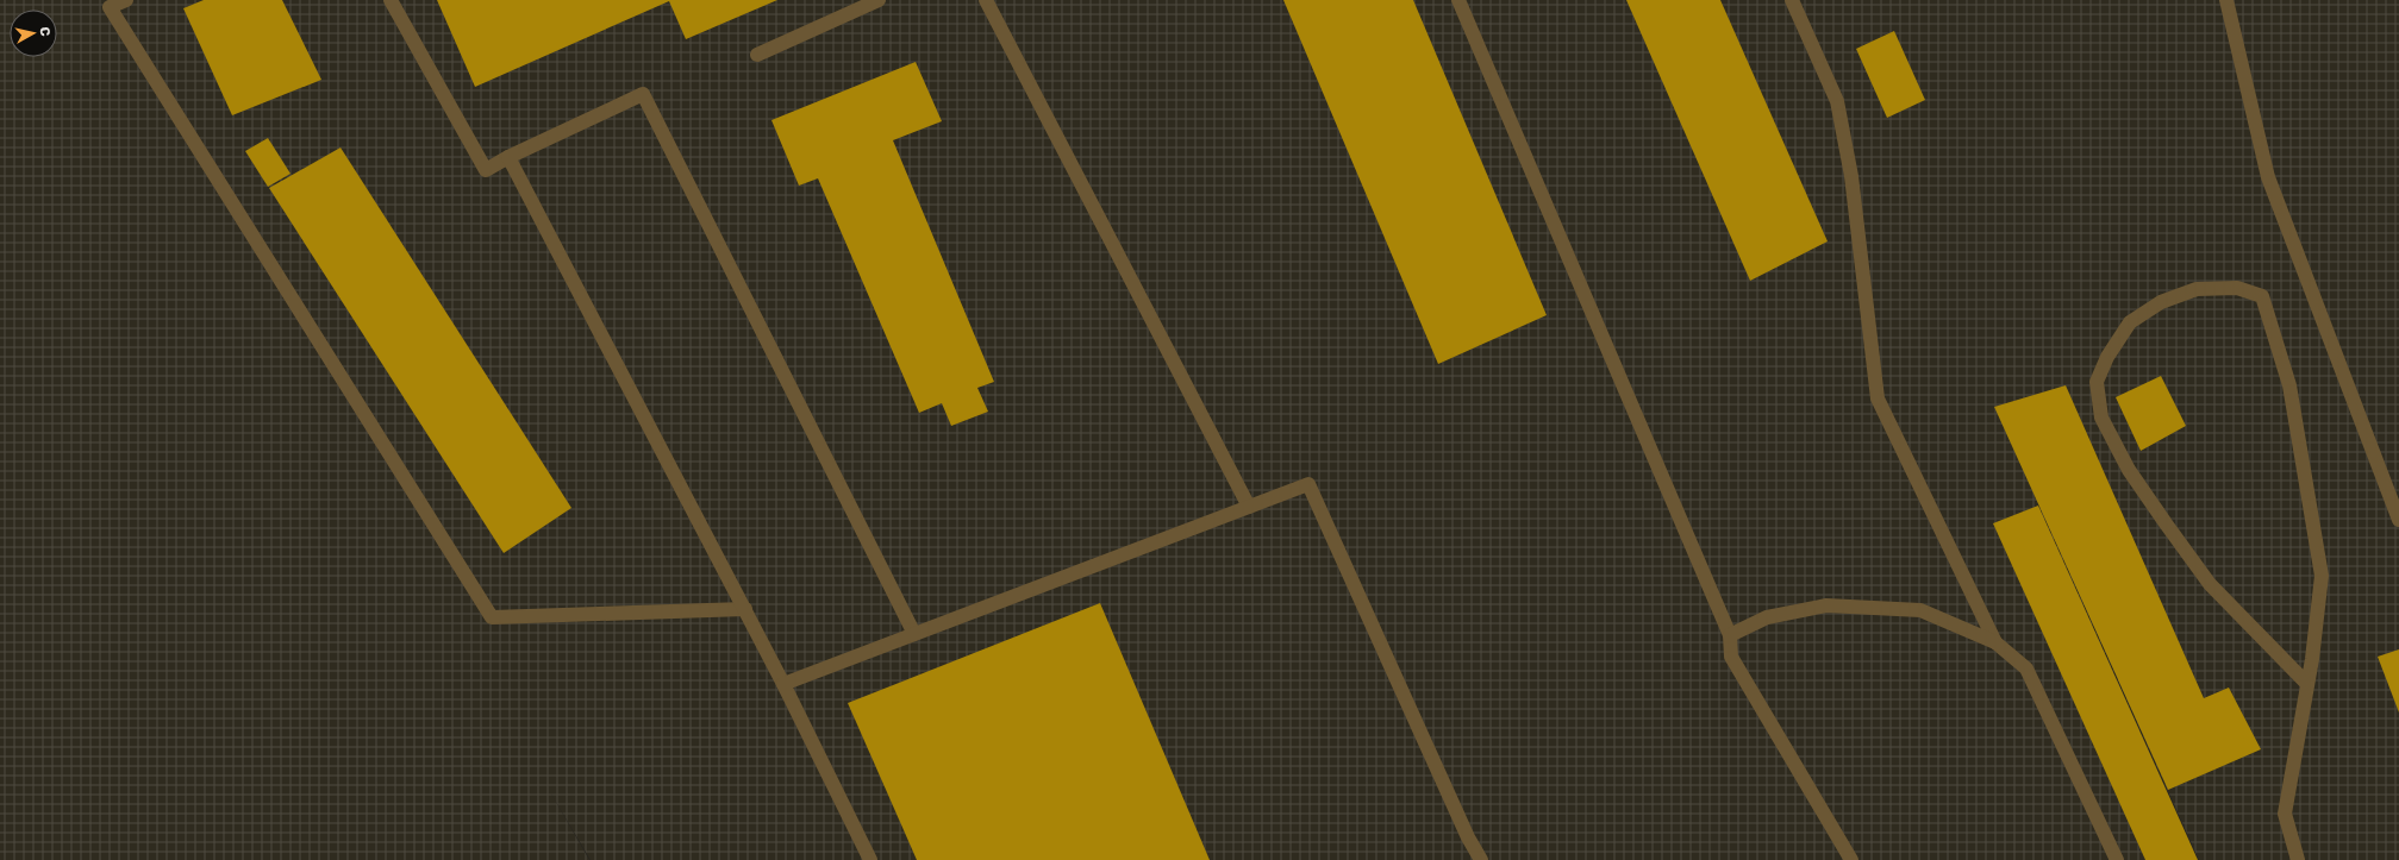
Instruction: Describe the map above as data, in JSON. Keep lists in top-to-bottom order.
{
  "north": "right"
}
